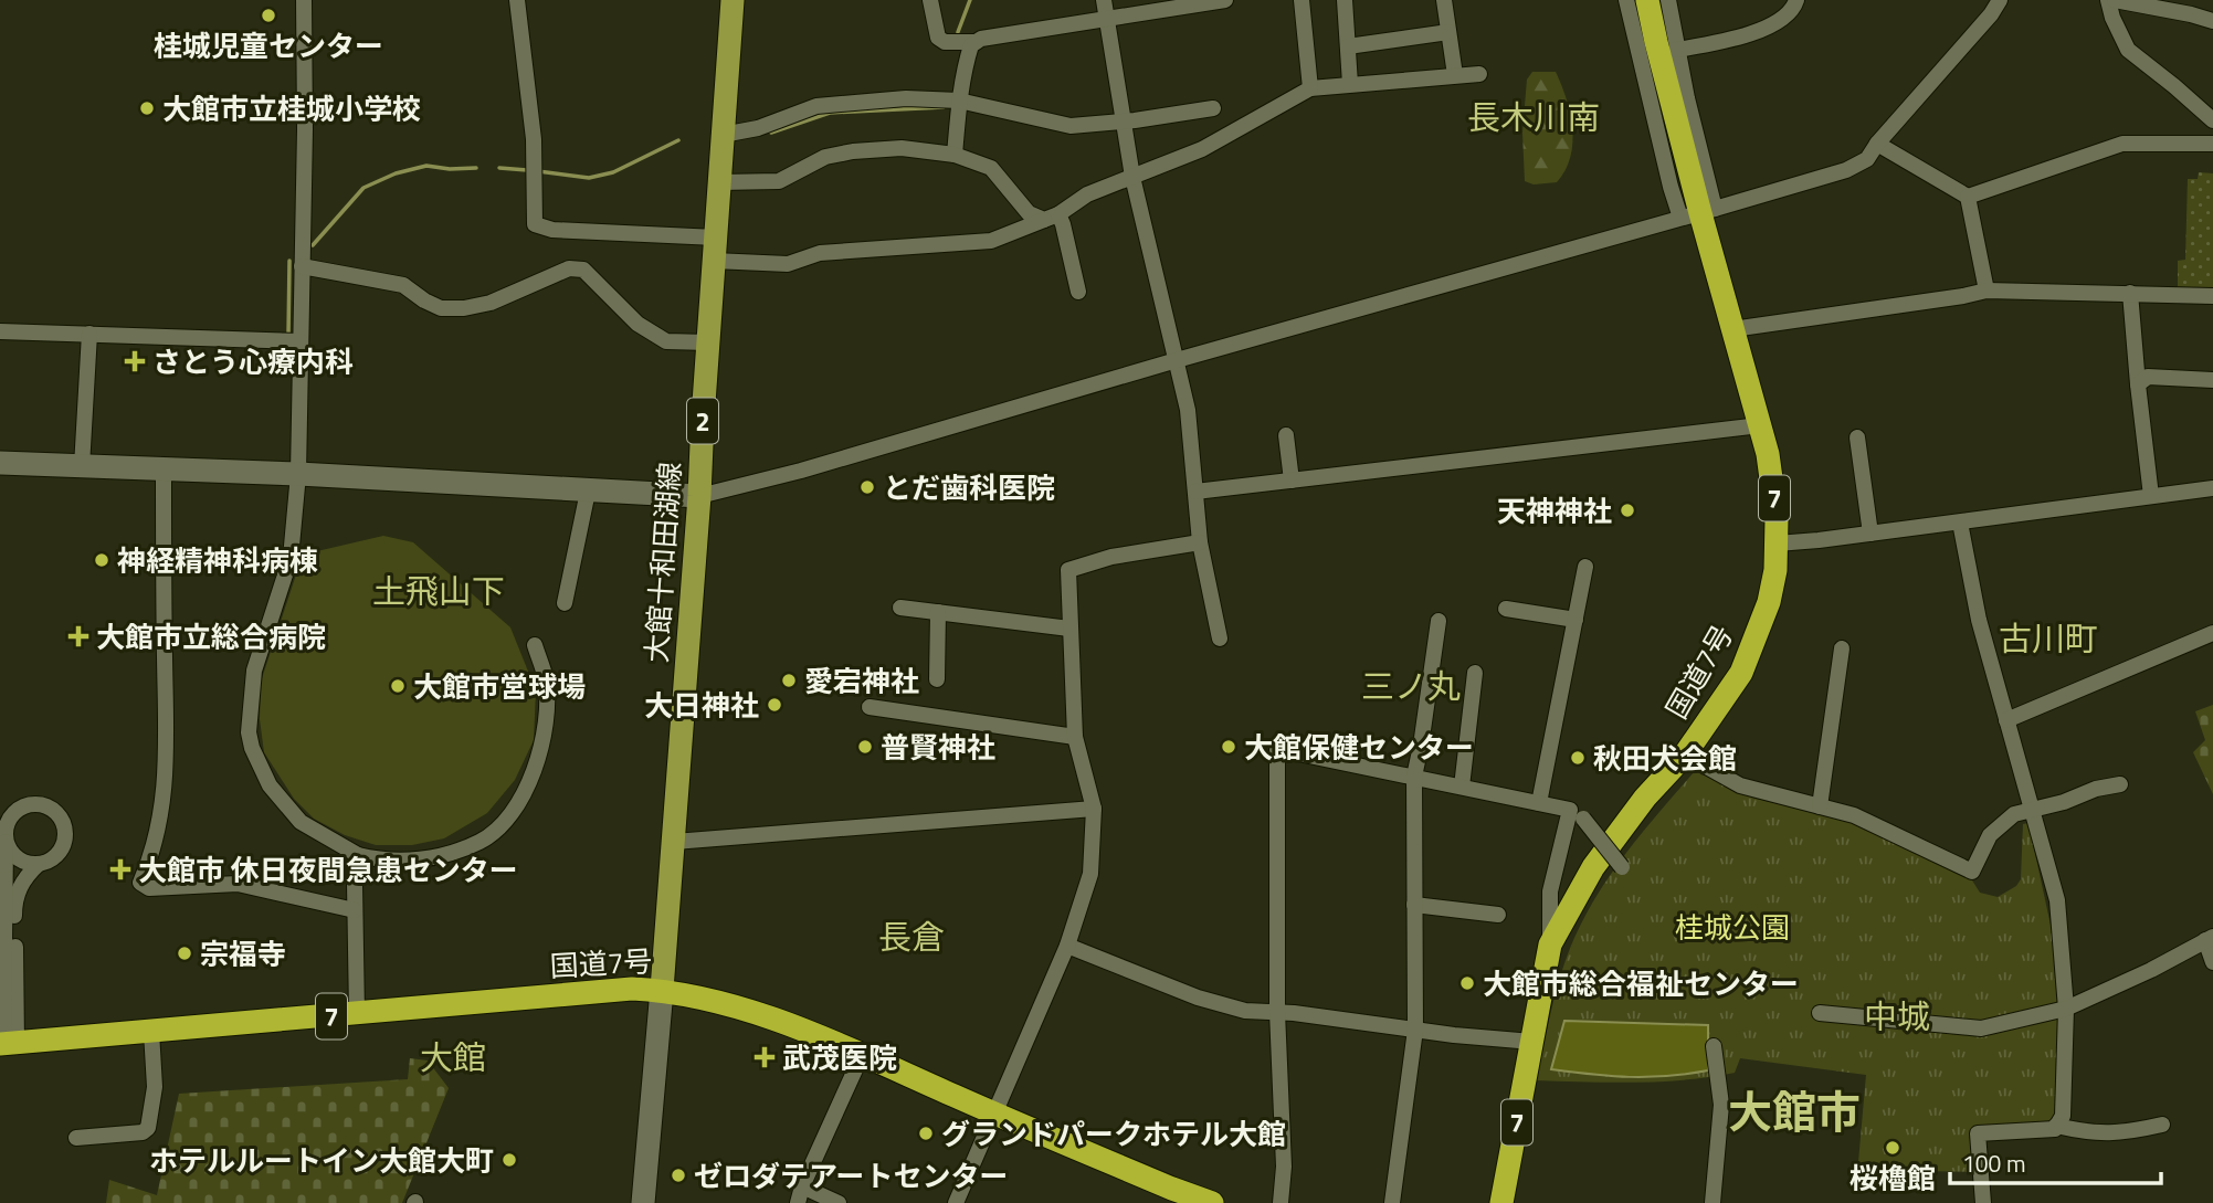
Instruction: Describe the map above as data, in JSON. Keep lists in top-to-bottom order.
{
  "streets": {
    "highway": ["7", "国道7号"],
    "main road": ["2", "大館十和田湖線"]
  },
  "crossings": [
    ["大館十和田湖線", "国道7号"]
  ],
  "districts": [
    "長木川南",
    "土飛山下",
    "古川町",
    "三ノ丸",
    "長倉",
    "中城",
    "大館",
    "大館市"
  ],
  "parks": ["桂城公園"],
  "places": {
    "other": [
      "桂城児童センター",
      "大館市立桂城小学校",
      "とだ歯科医院",
      "天神神社",
      "神経精神科病棟",
      "愛宕神社",
      "大館市営球場",
      "大日神社",
      "普賢神社",
      "大館保健センター",
      "秋田犬会館",
      "宗福寺",
      "大館市総合福祉センター",
      "グランドパークホテル大館",
      "桜櫓館",
      "ホテルルートイン大館大町",
      "ゼロダテアートセンター"
    ],
    "health": [
      "さとう心療内科",
      "大館市立総合病院",
      "大館市 休日夜間急患センター",
      "武茂医院"
    ]
  },
  "scale_bar": "100 m"
}
